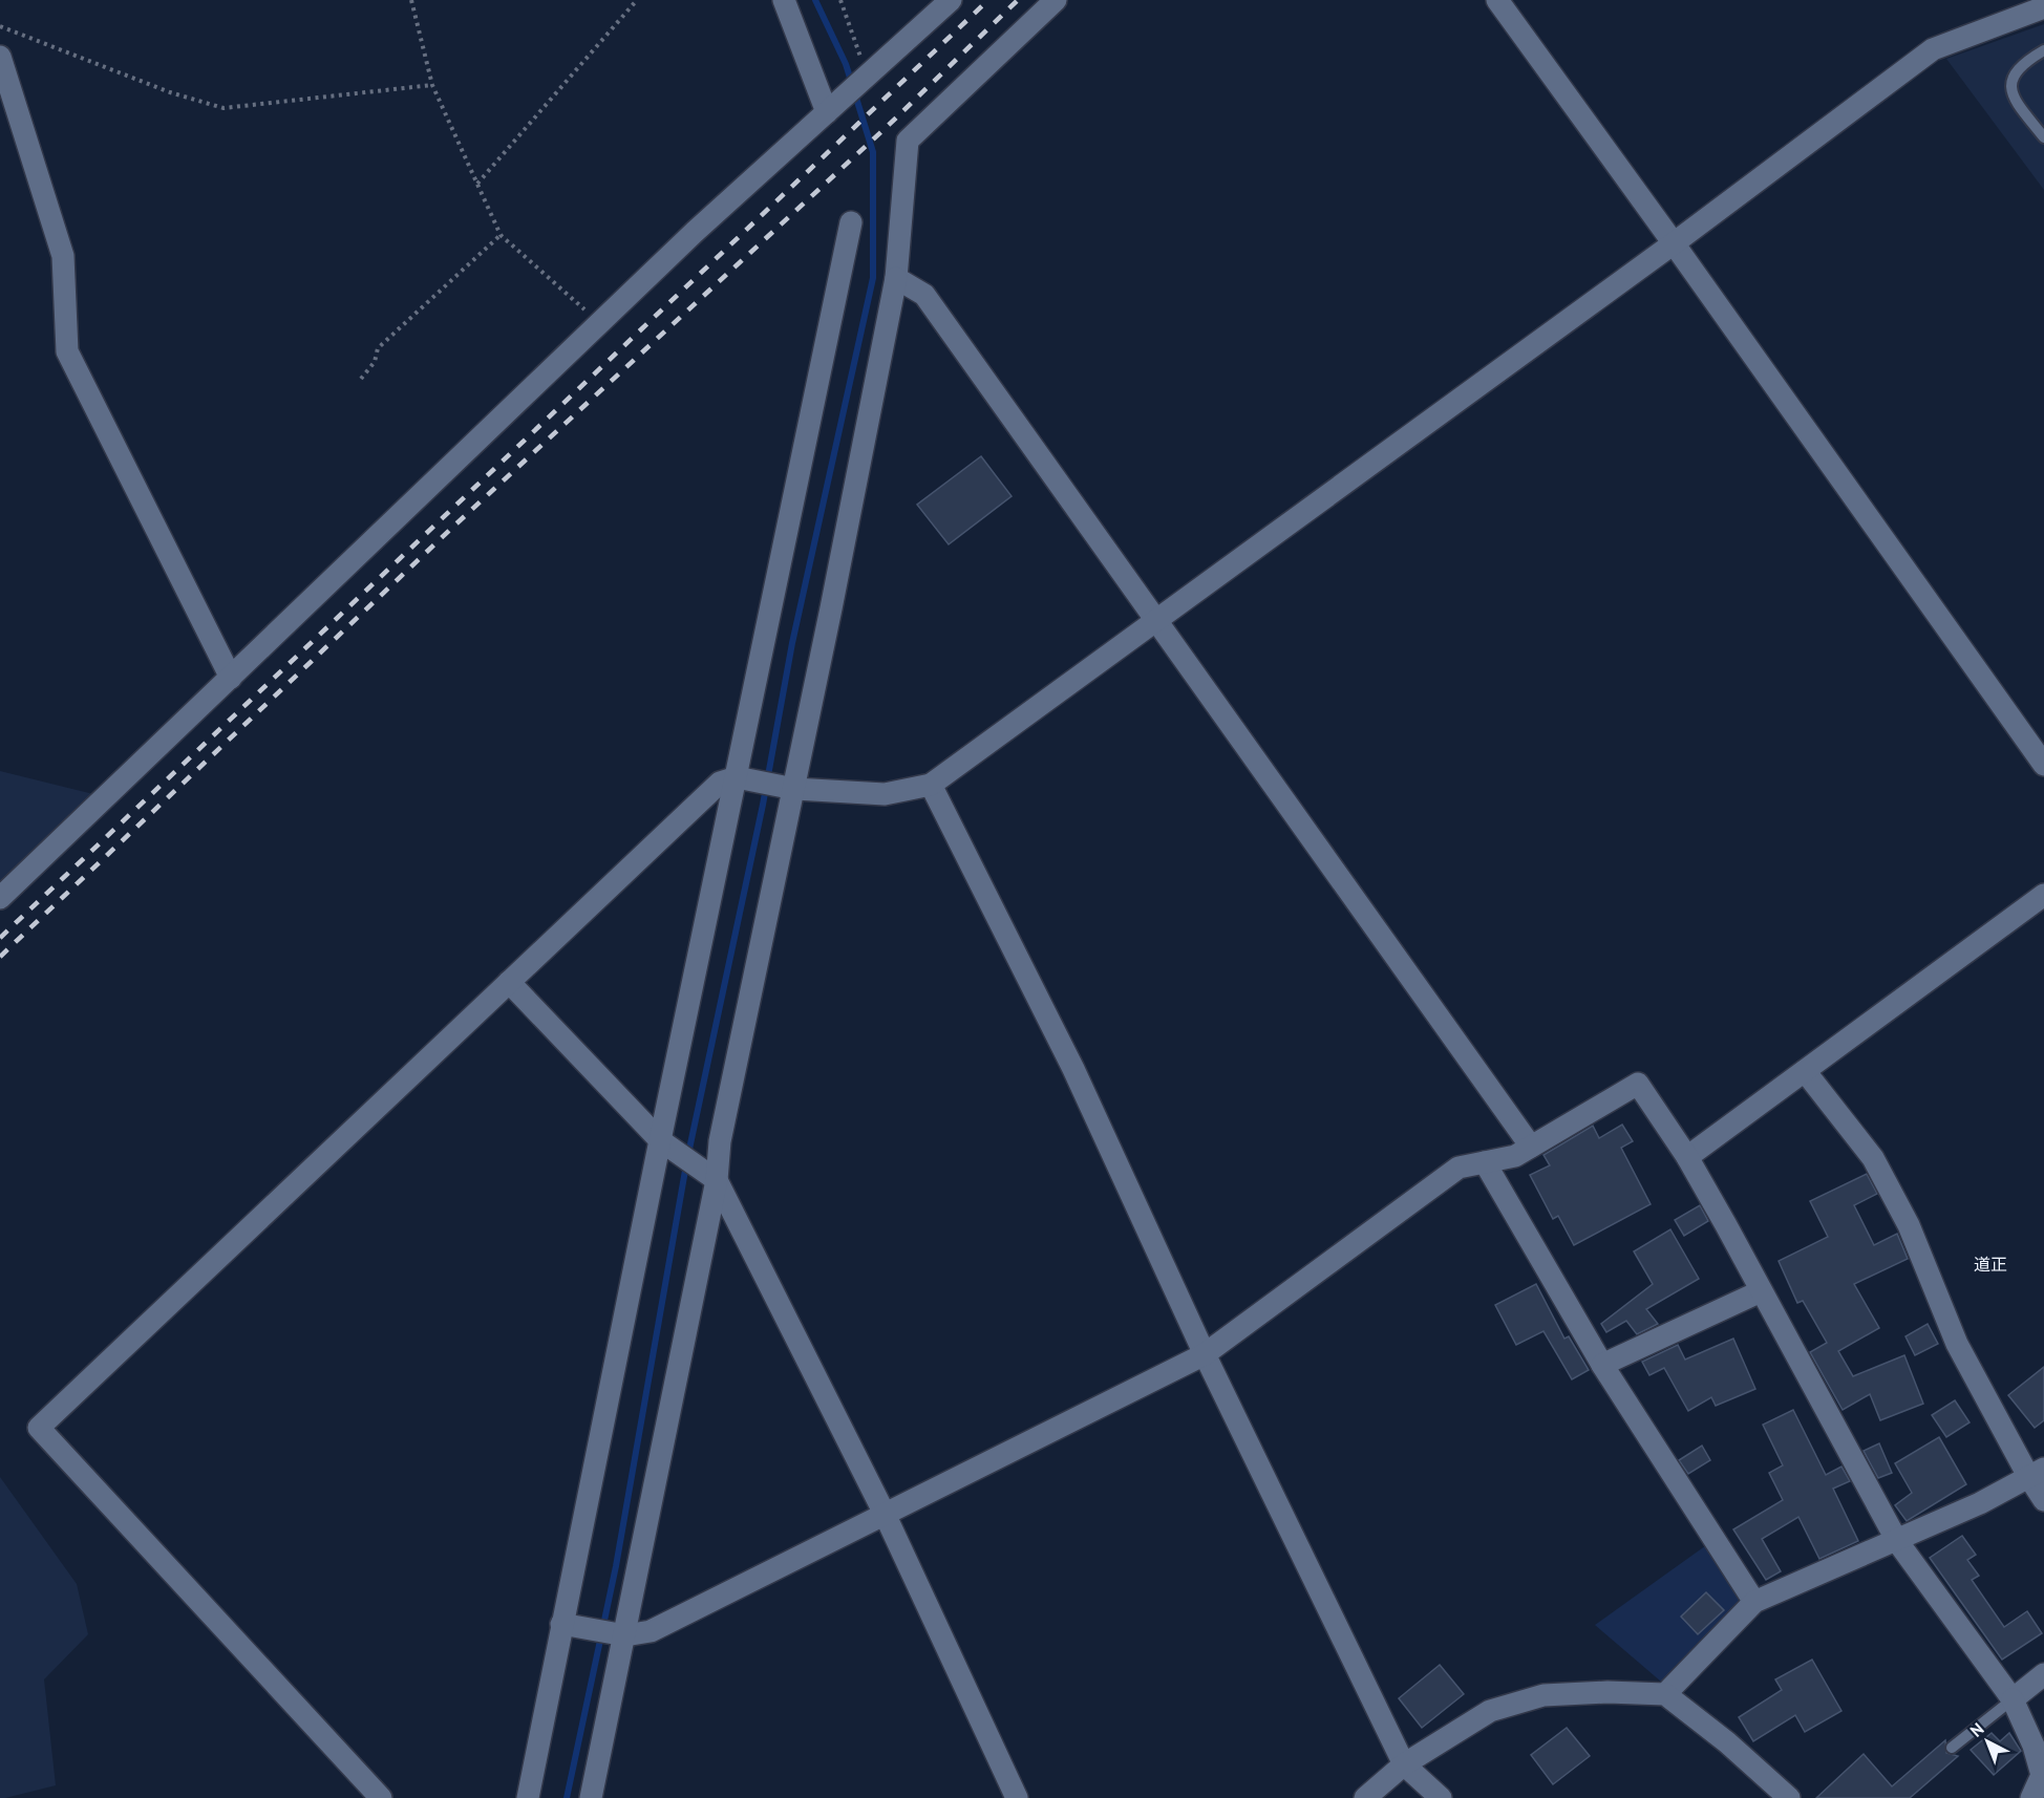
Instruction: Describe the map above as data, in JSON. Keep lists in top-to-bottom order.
{
  "districts": ["道正"],
  "north": "top left"
}
